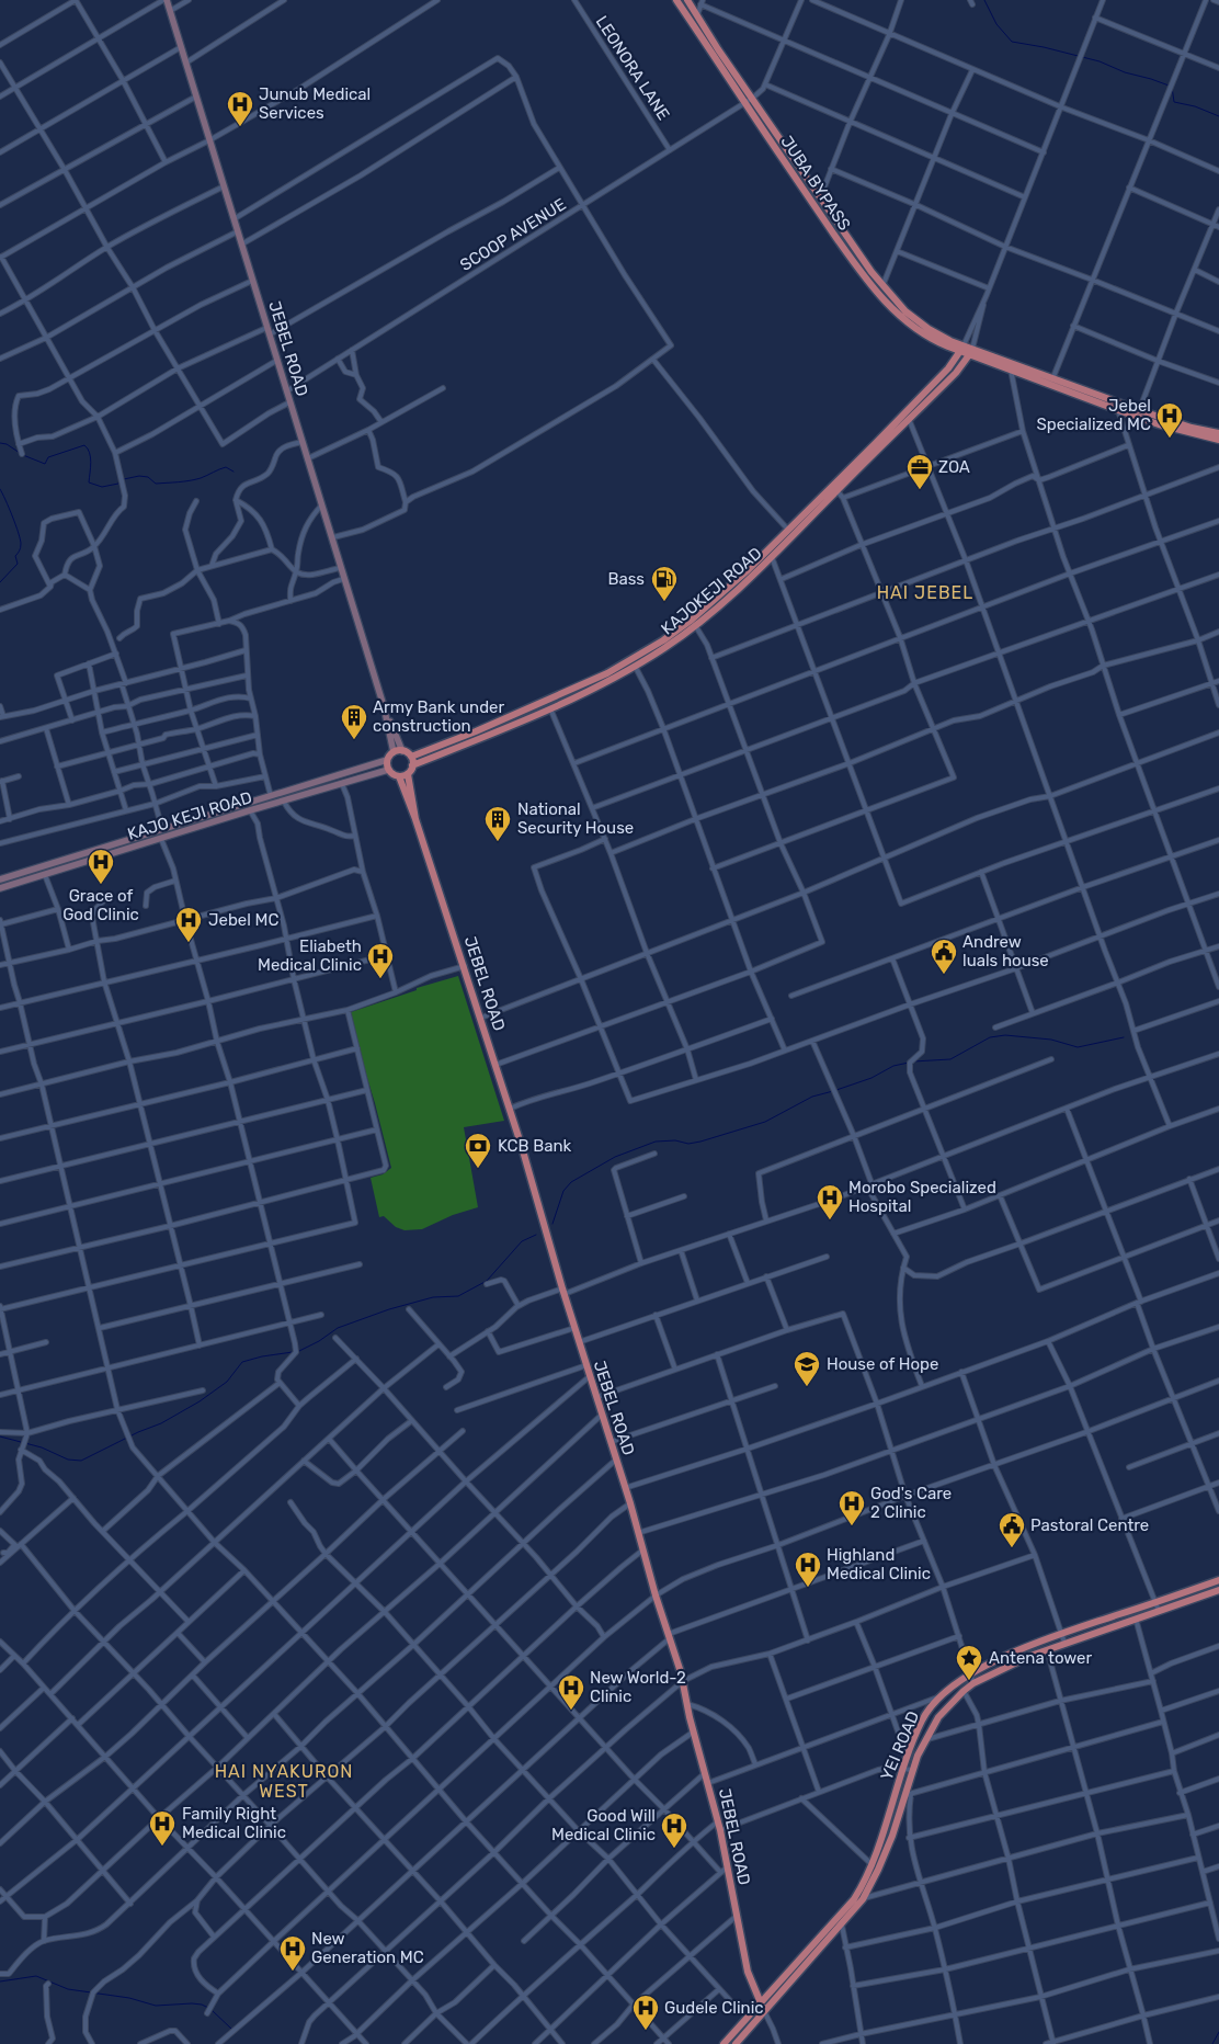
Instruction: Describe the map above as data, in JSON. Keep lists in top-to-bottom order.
{
  "streets": {
    "main road": [
      "JUBA BYPASS",
      "JEBEL ROAD",
      "KAJOKEJI ROAD",
      "KAJO KEJI ROAD",
      "YEI ROAD"
    ],
    "street": ["LEONORA LANE", "SCOOP AVENUE"]
  },
  "crossings": [
    ["LEONORA LANE", "SCOOP AVENUE"],
    ["JUBA BYPASS", "SCOOP AVENUE"],
    ["JUBA BYPASS", "KAJOKEJI ROAD"],
    ["SCOOP AVENUE", "JEBEL ROAD"],
    ["JEBEL ROAD", "KAJOKEJI ROAD"],
    ["JEBEL ROAD", "KAJO KEJI ROAD"],
    ["JEBEL ROAD", "YEI ROAD"],
    ["KAJOKEJI ROAD", "KAJO KEJI ROAD"]
  ],
  "districts": ["HAI JEBEL", "HAI NYAKURON WEST"],
  "places": {
    "hospital": [
      "Junub Medical Services",
      "Jebel Specialized MC",
      "Grace of God Clinic",
      "Jebel MC",
      "Eliabeth Medical Clinic",
      "Morobo Specialized Hospital",
      "God's Care 2 Clinic",
      "Highland Medical Clinic",
      "New World-2 Clinic",
      "Family Right Medical Clinic",
      "Good Will Medical Clinic",
      "New Generation MC",
      "Gudele Clinic"
    ],
    "office": ["ZOA"],
    "fuel station": ["Bass"],
    "building": ["Army Bank under construction", "National Security House"],
    "public building": ["Andrew luals house", "Pastoral Centre"],
    "bank": ["KCB Bank"],
    "school or university": ["House of Hope"],
    "place": ["Antena tower"]
  }
}
